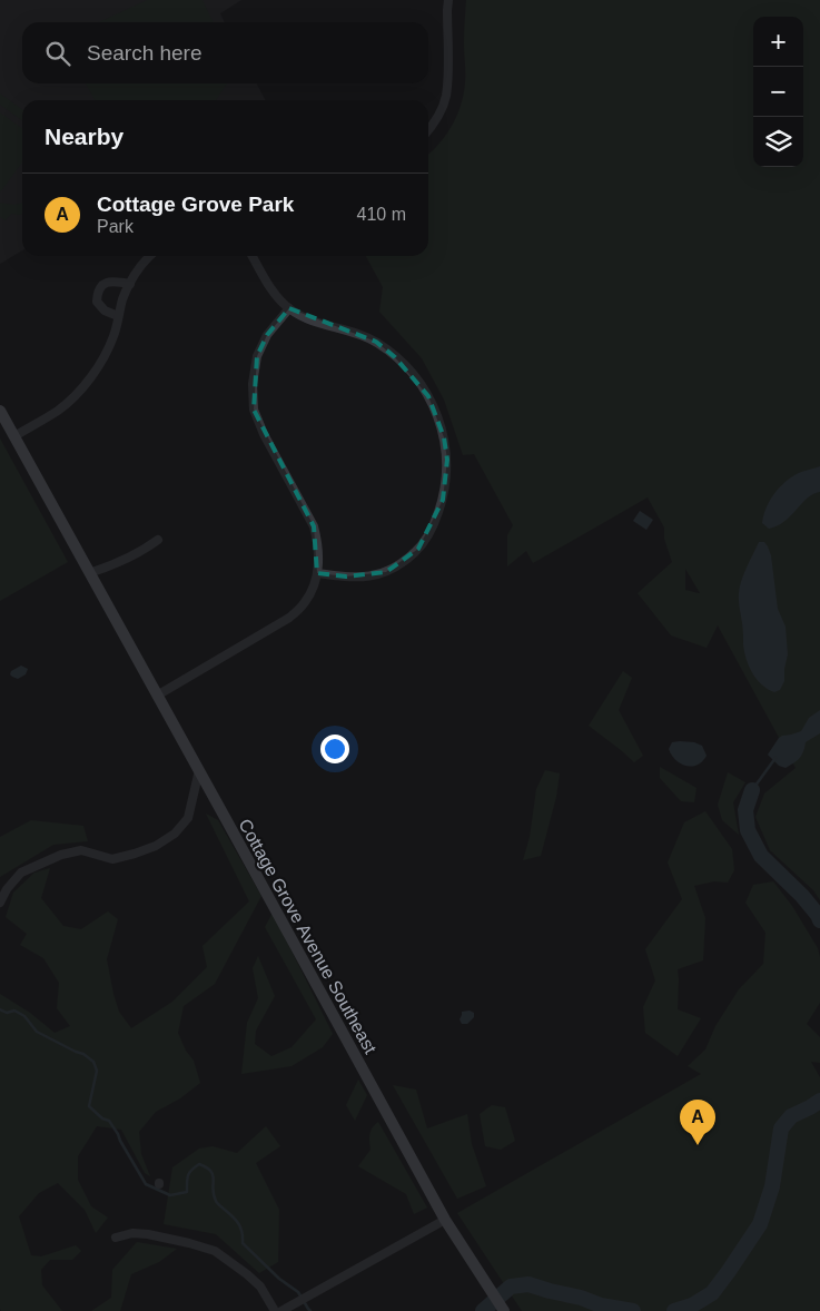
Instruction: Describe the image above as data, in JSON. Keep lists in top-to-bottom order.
{
  "streets": {
    "main road": ["Cottage Grove Avenue Southeast"]
  },
  "page": {
    "map_buttons": ["+", "−"],
    "search": "Search here",
    "heading": "Nearby",
    "list": [
      {
        "mark": "A",
        "name": "Cottage Grove Park",
        "note": "Park",
        "value": "410 m"
      }
    ],
    "pins": "A"
  }
}
